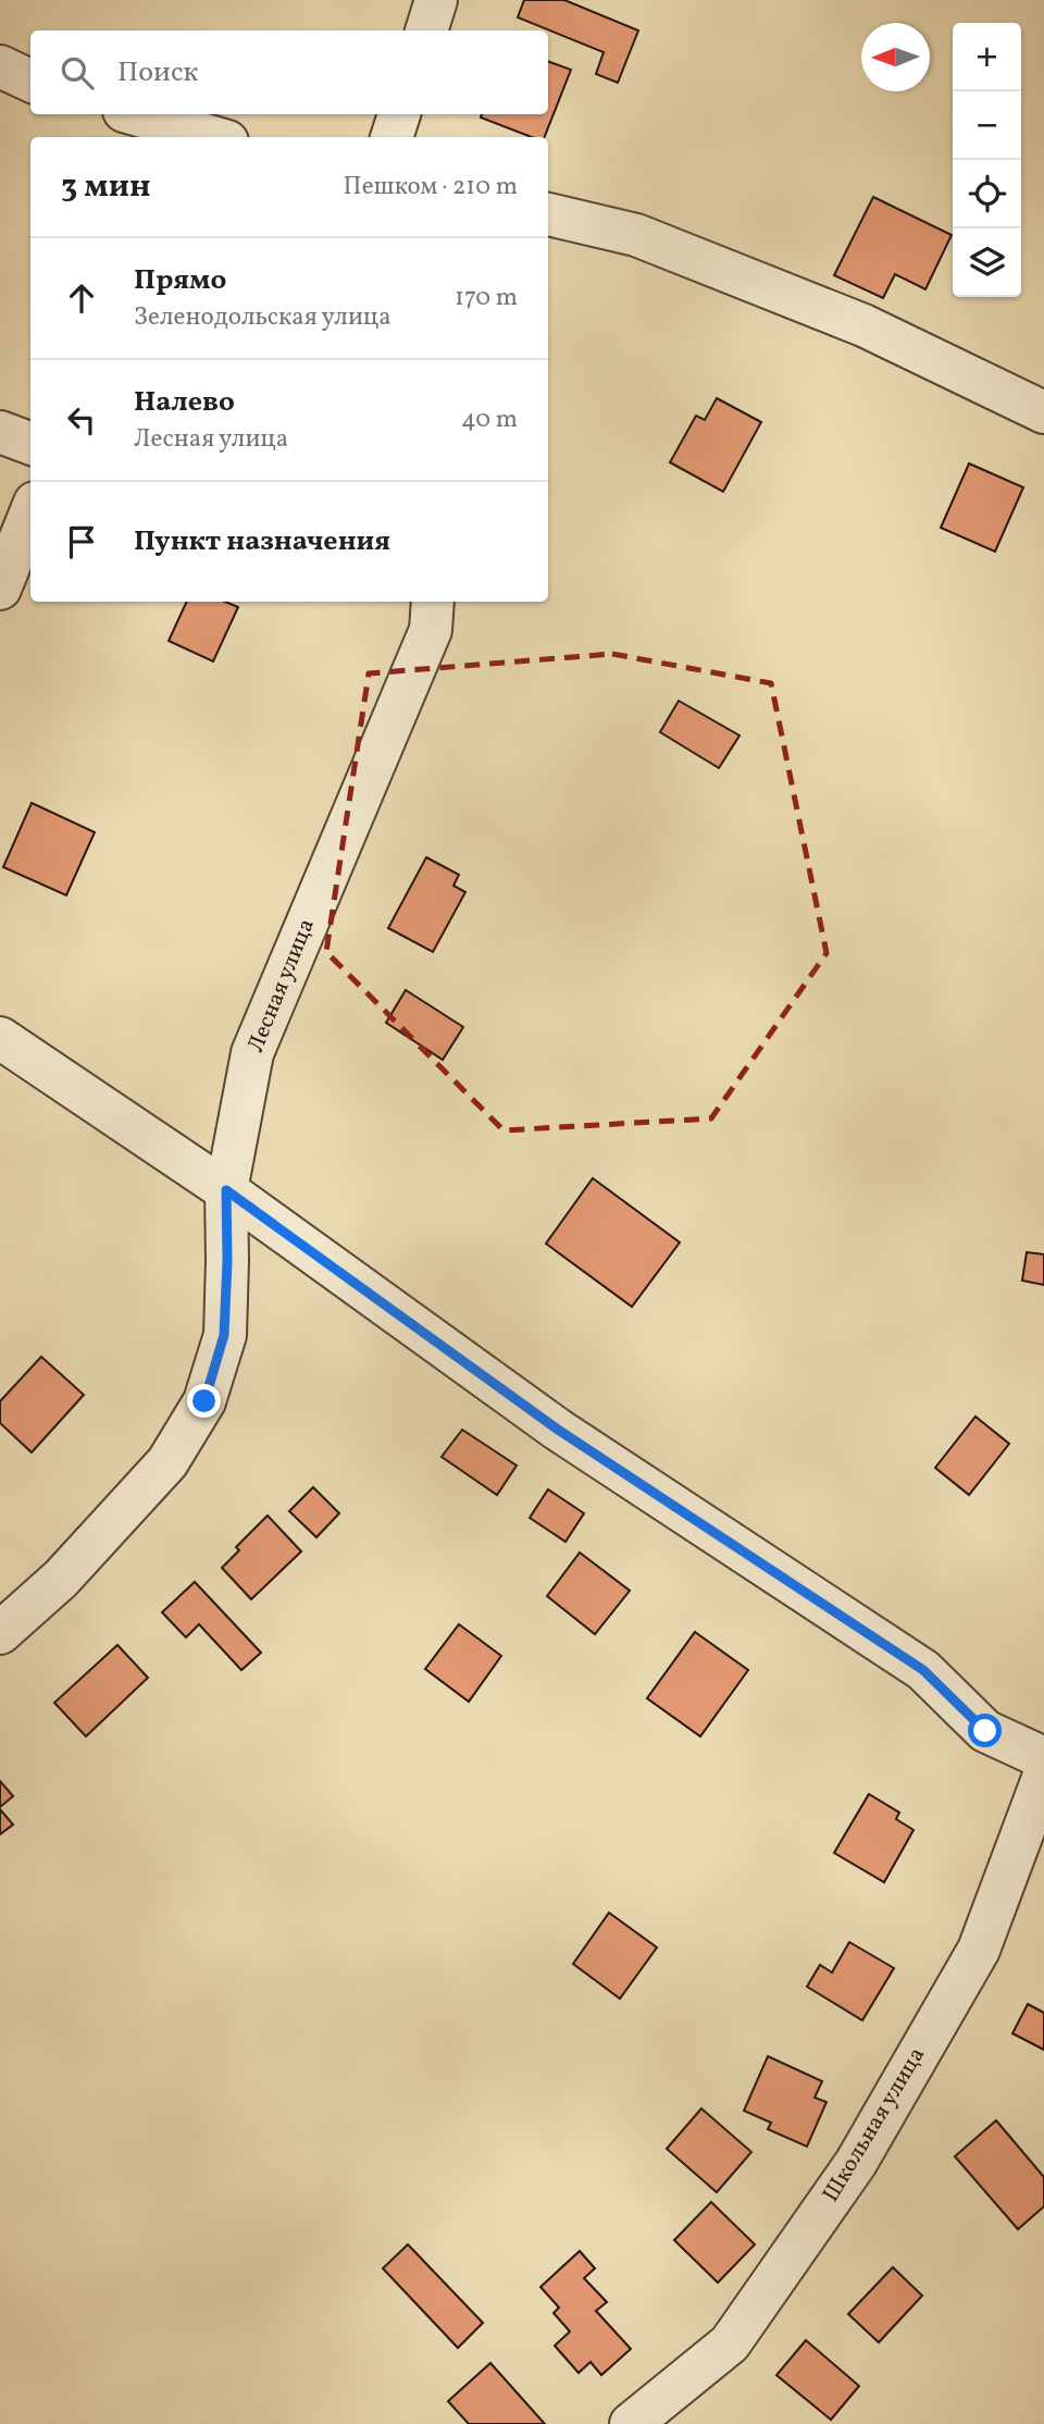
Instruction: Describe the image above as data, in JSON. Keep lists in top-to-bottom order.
{
  "streets": {
    "street": ["Лесная улица", "Школьная улица"]
  },
  "north": "left",
  "page": {
    "map_buttons": ["+", "−"],
    "search": "Поиск",
    "heading": ["3 мин", "Пешком · 210 m"],
    "list": [
      ["Прямо", "Зеленодольская улица", "170 m"],
      ["Налево", "Лесная улица", "40 m"],
      "Пункт назначения"
    ]
  }
}
